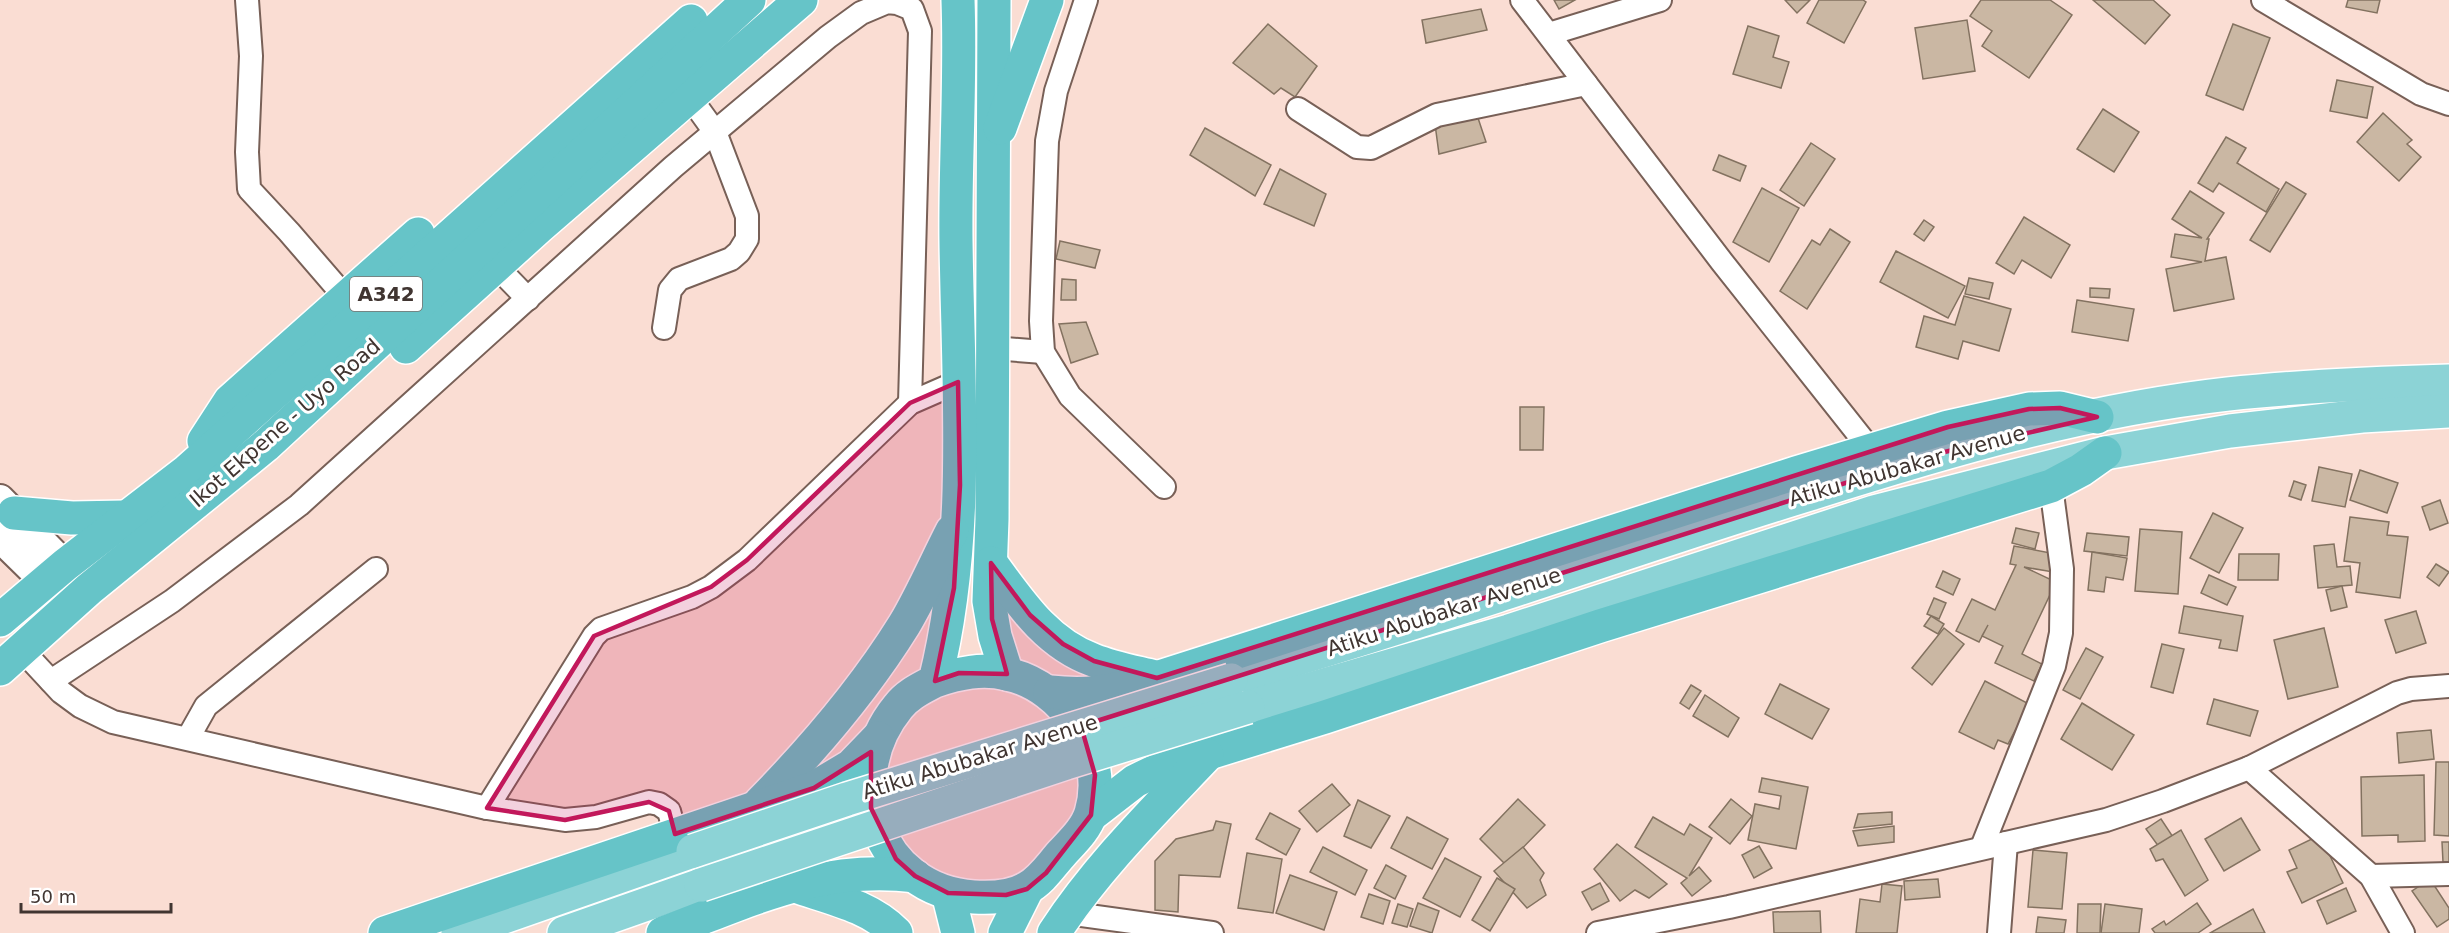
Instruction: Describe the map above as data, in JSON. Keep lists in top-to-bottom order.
{
  "streets": {
    "highway": ["A342", "Ikot Ekpene - Uyo Road"],
    "main road": ["Atiku Abubakar Avenue"]
  },
  "scale_bar": "50 m"
}
